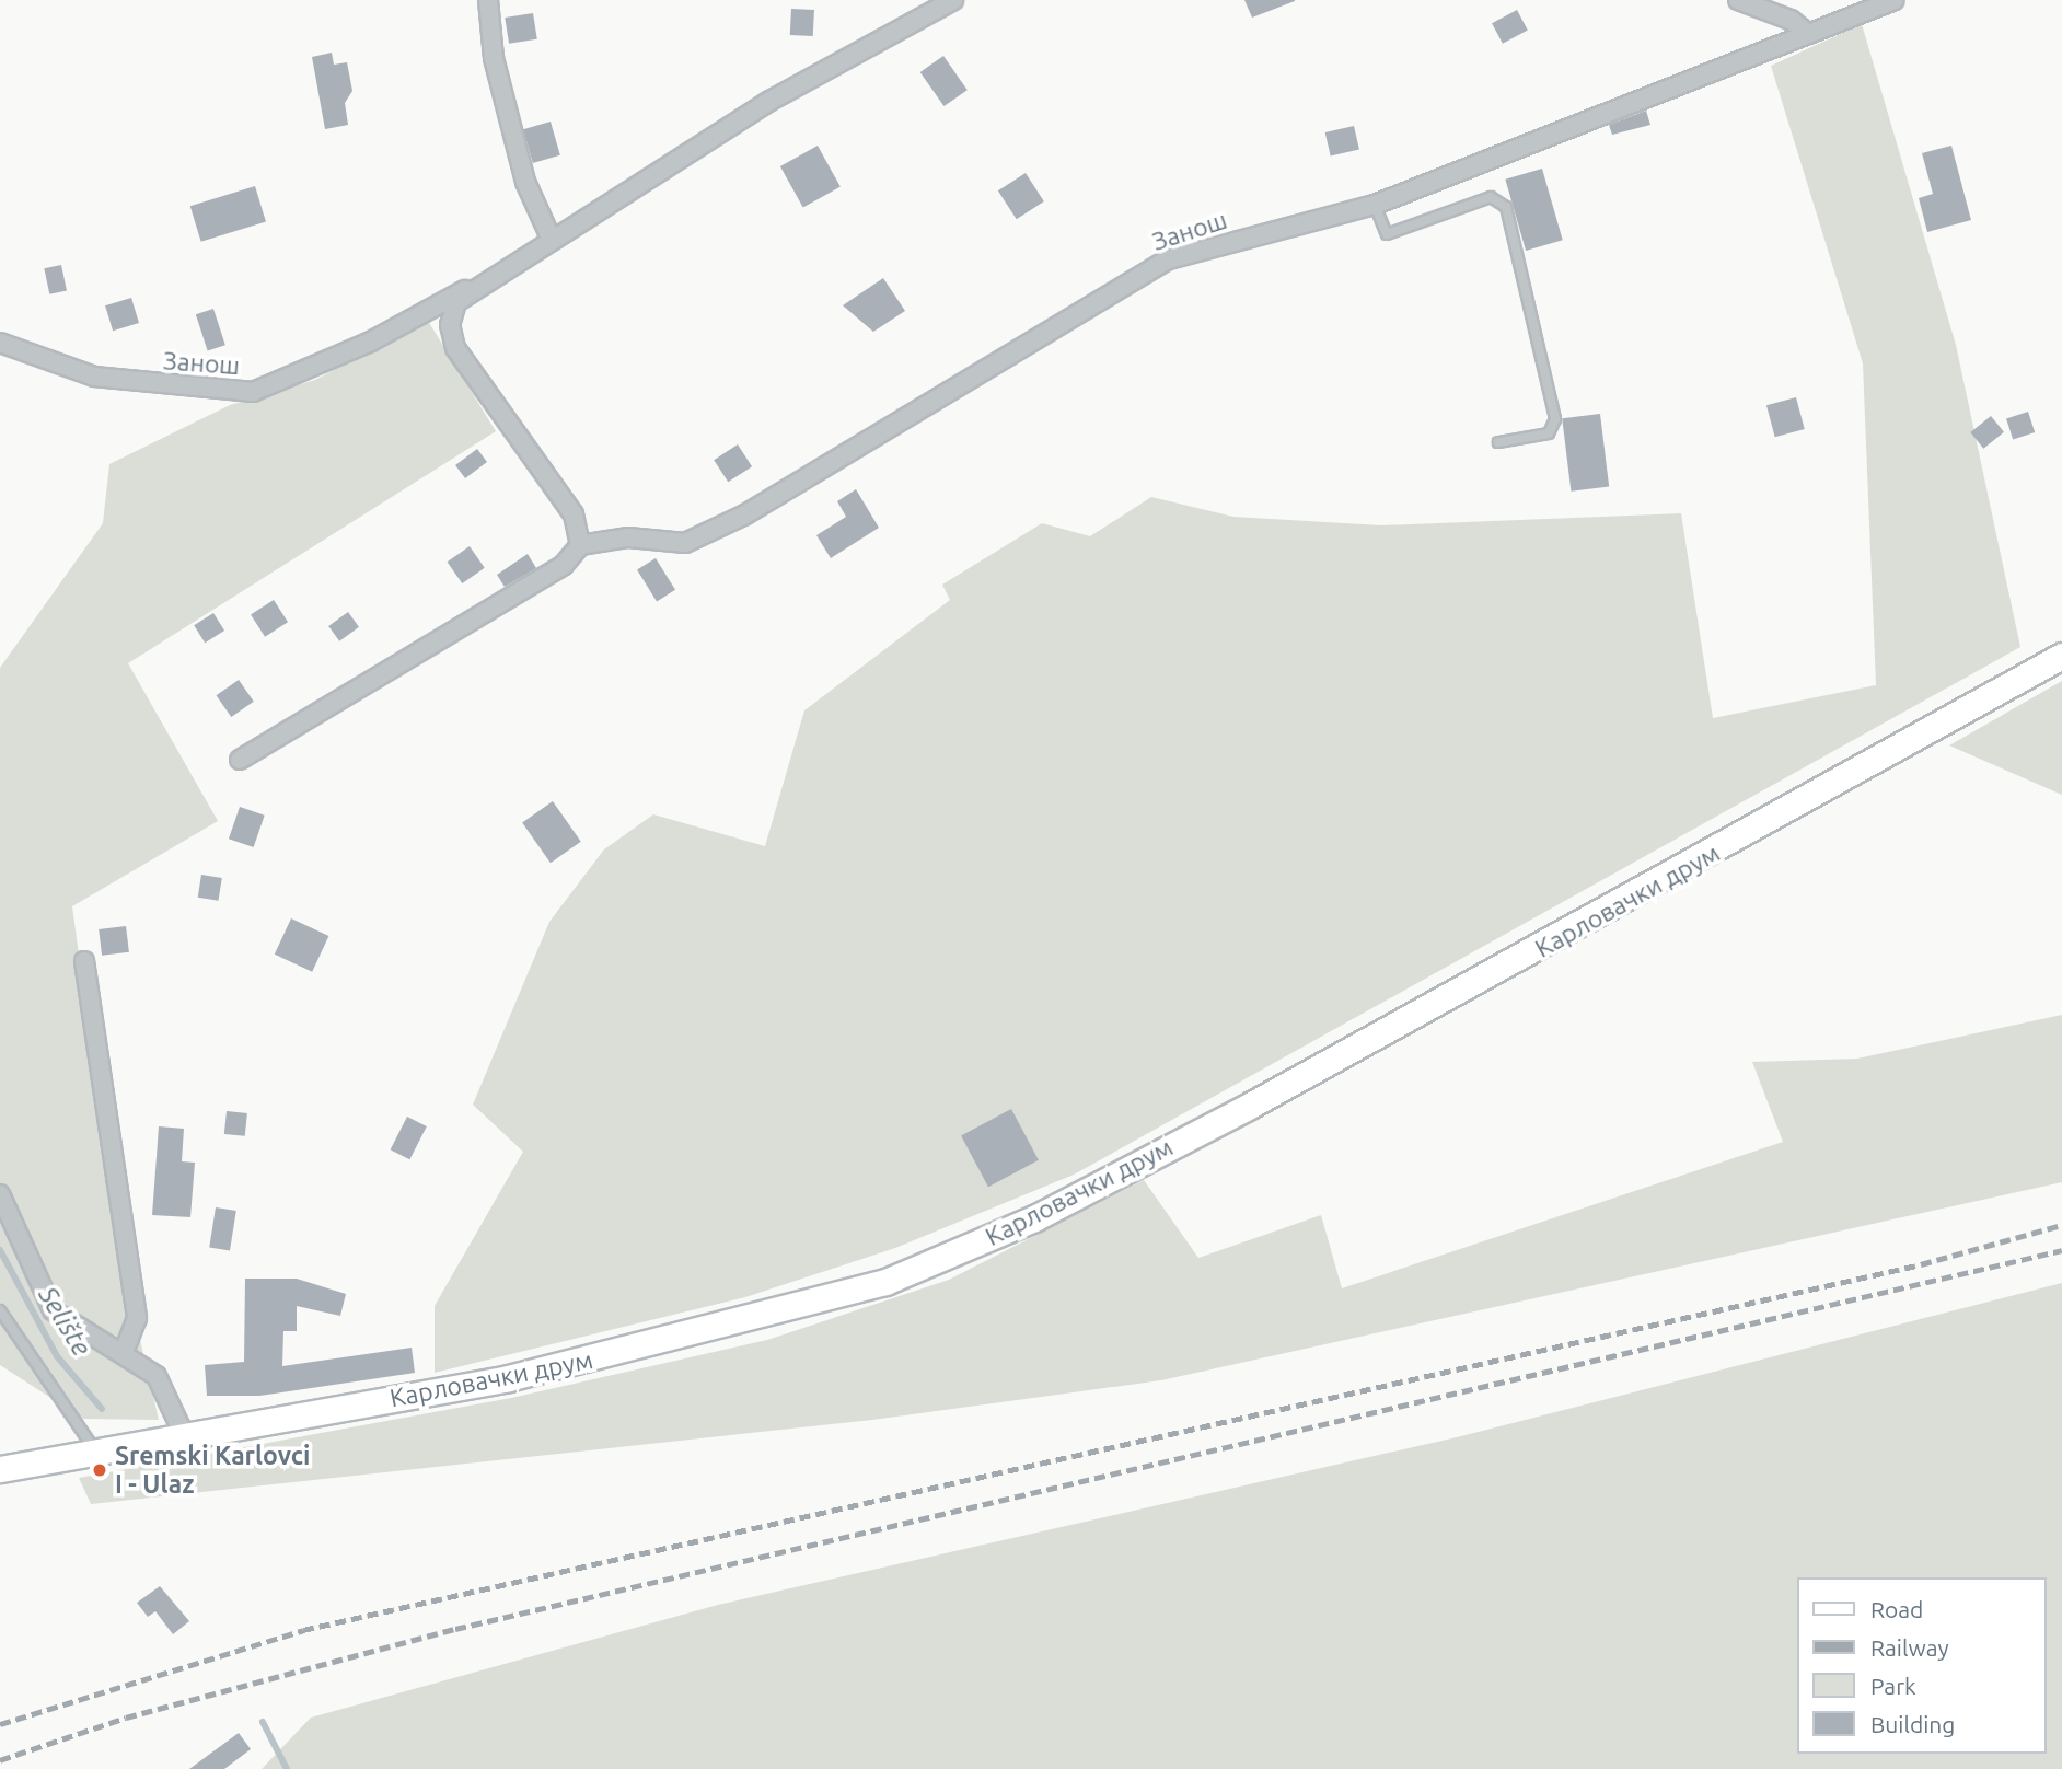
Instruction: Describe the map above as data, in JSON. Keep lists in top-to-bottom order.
{
  "streets": {
    "main road": ["Карловачки друм"],
    "street": ["Занош"]
  },
  "water": ["Selište"],
  "places": ["Sremski Karlovci I - Ulaz"],
  "legend": [
    "Road",
    "Railway",
    "Park",
    "Building"
  ]
}
